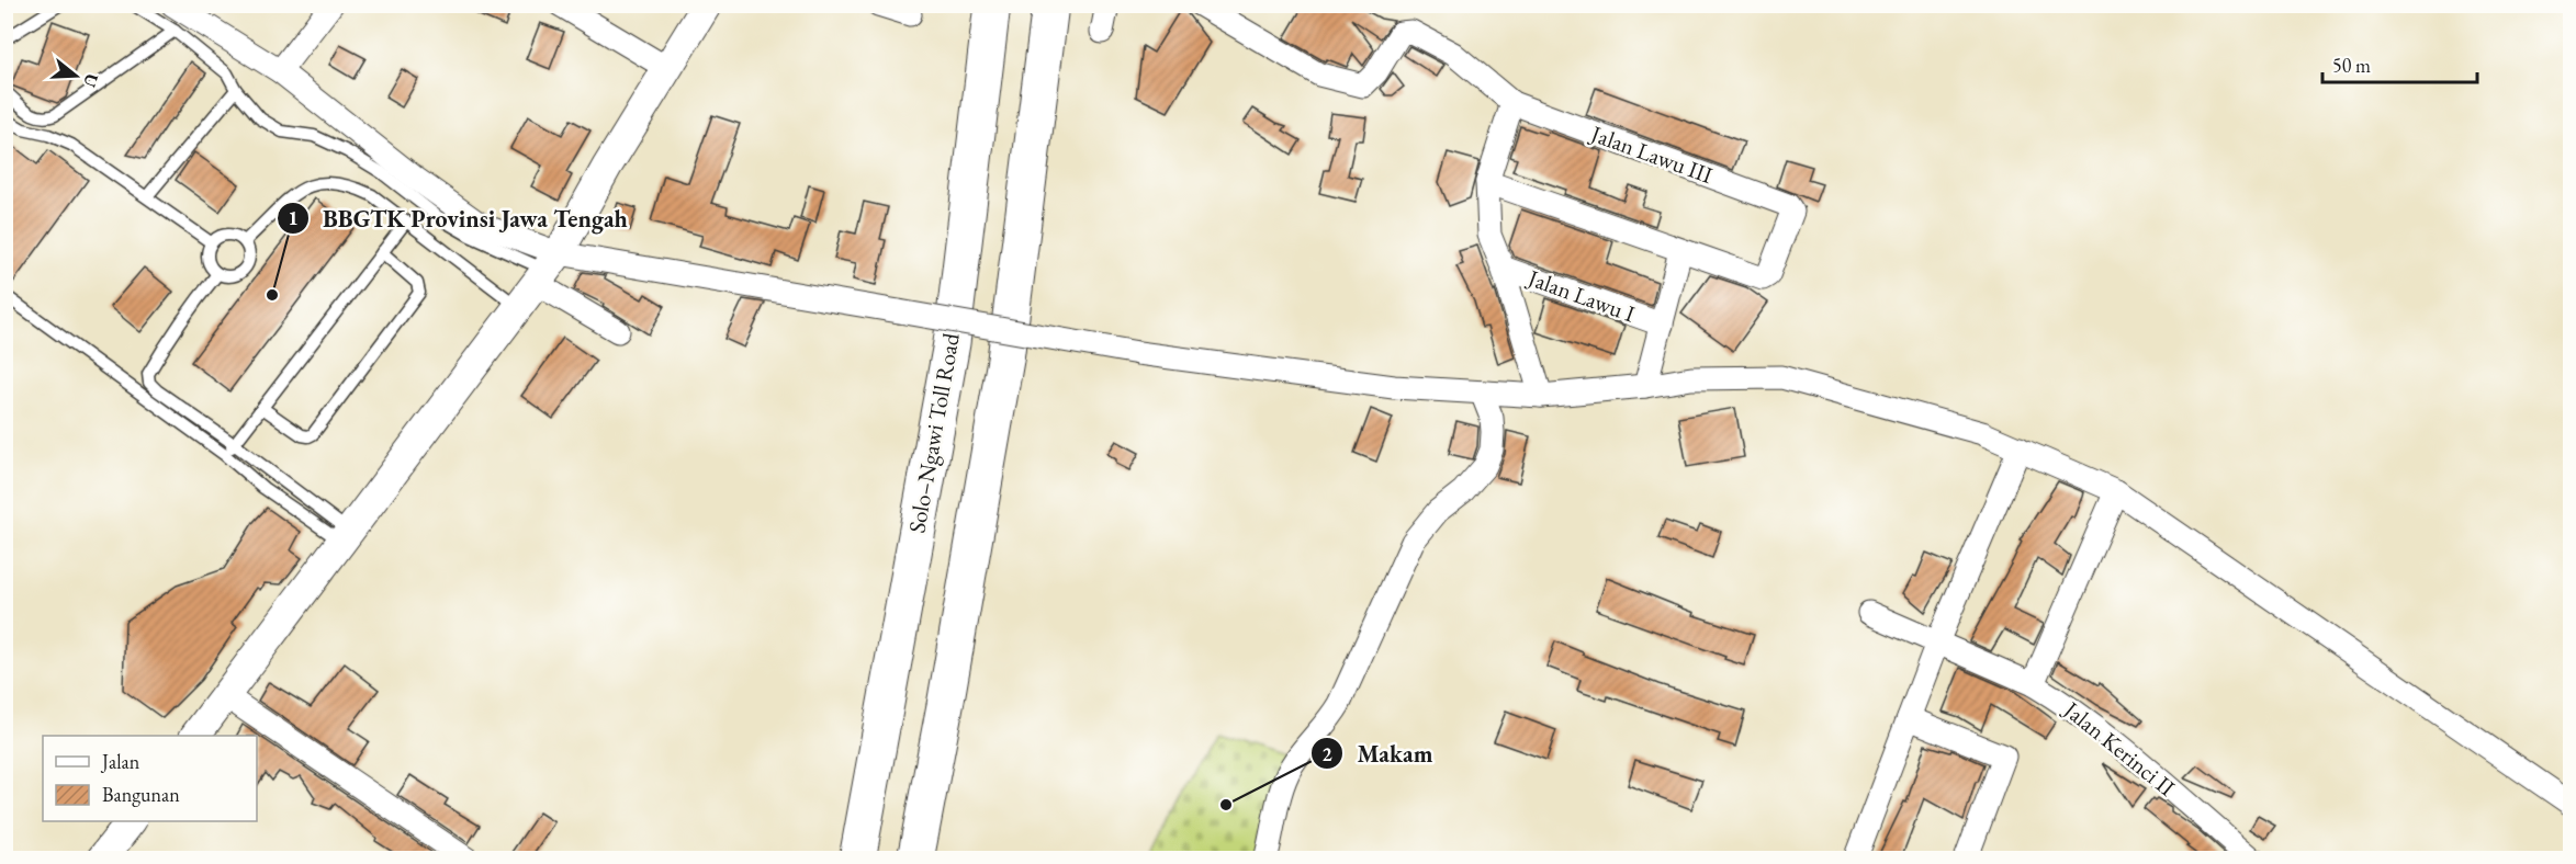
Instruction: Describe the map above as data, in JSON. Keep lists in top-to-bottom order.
{
  "streets": {
    "highway": ["Solo–Ngawi Toll Road"],
    "street": ["Jalan Lawu III", "Jalan Lawu I", "Jalan Kerinci II"]
  },
  "places": ["BBGTK Provinsi Jawa Tengah", "Makam"],
  "legend": ["Jalan", "Bangunan"],
  "scale_bar": "50 m",
  "north": "right"
}
